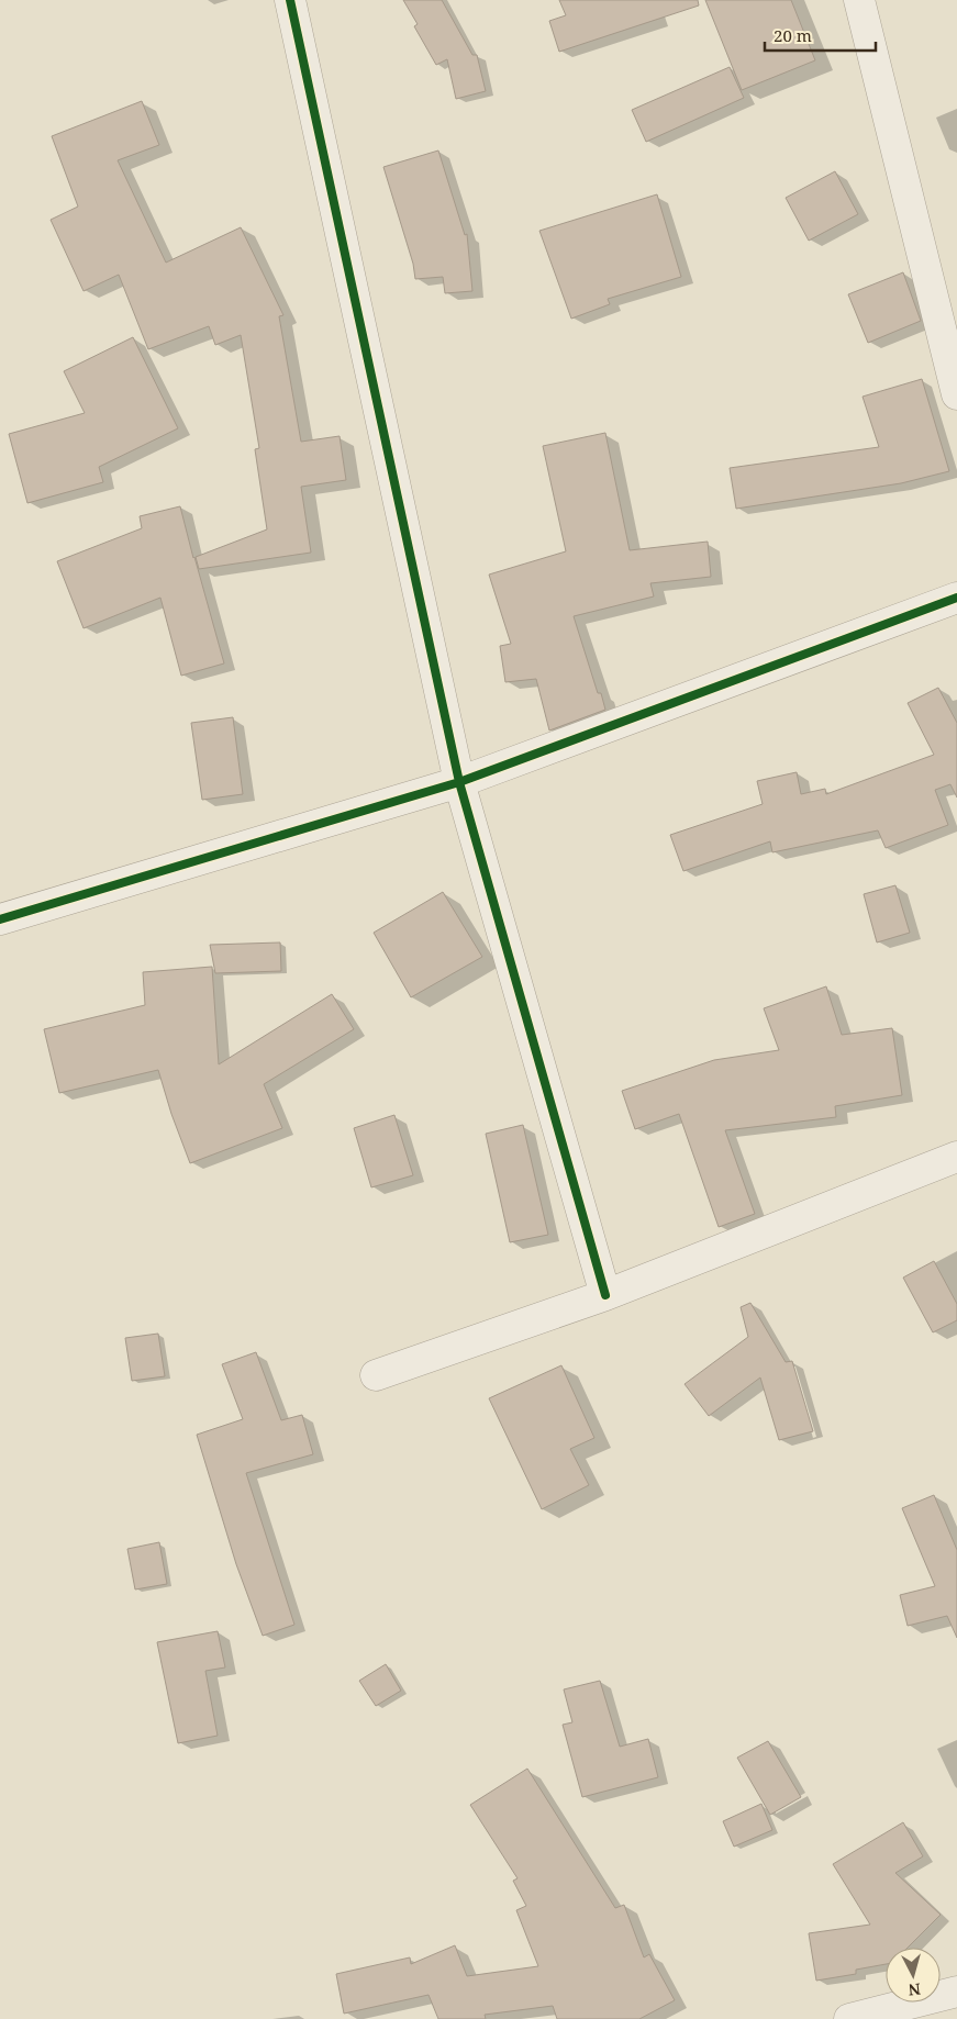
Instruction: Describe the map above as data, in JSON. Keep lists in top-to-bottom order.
{
  "scale_bar": "20 m",
  "north": "bottom"
}
